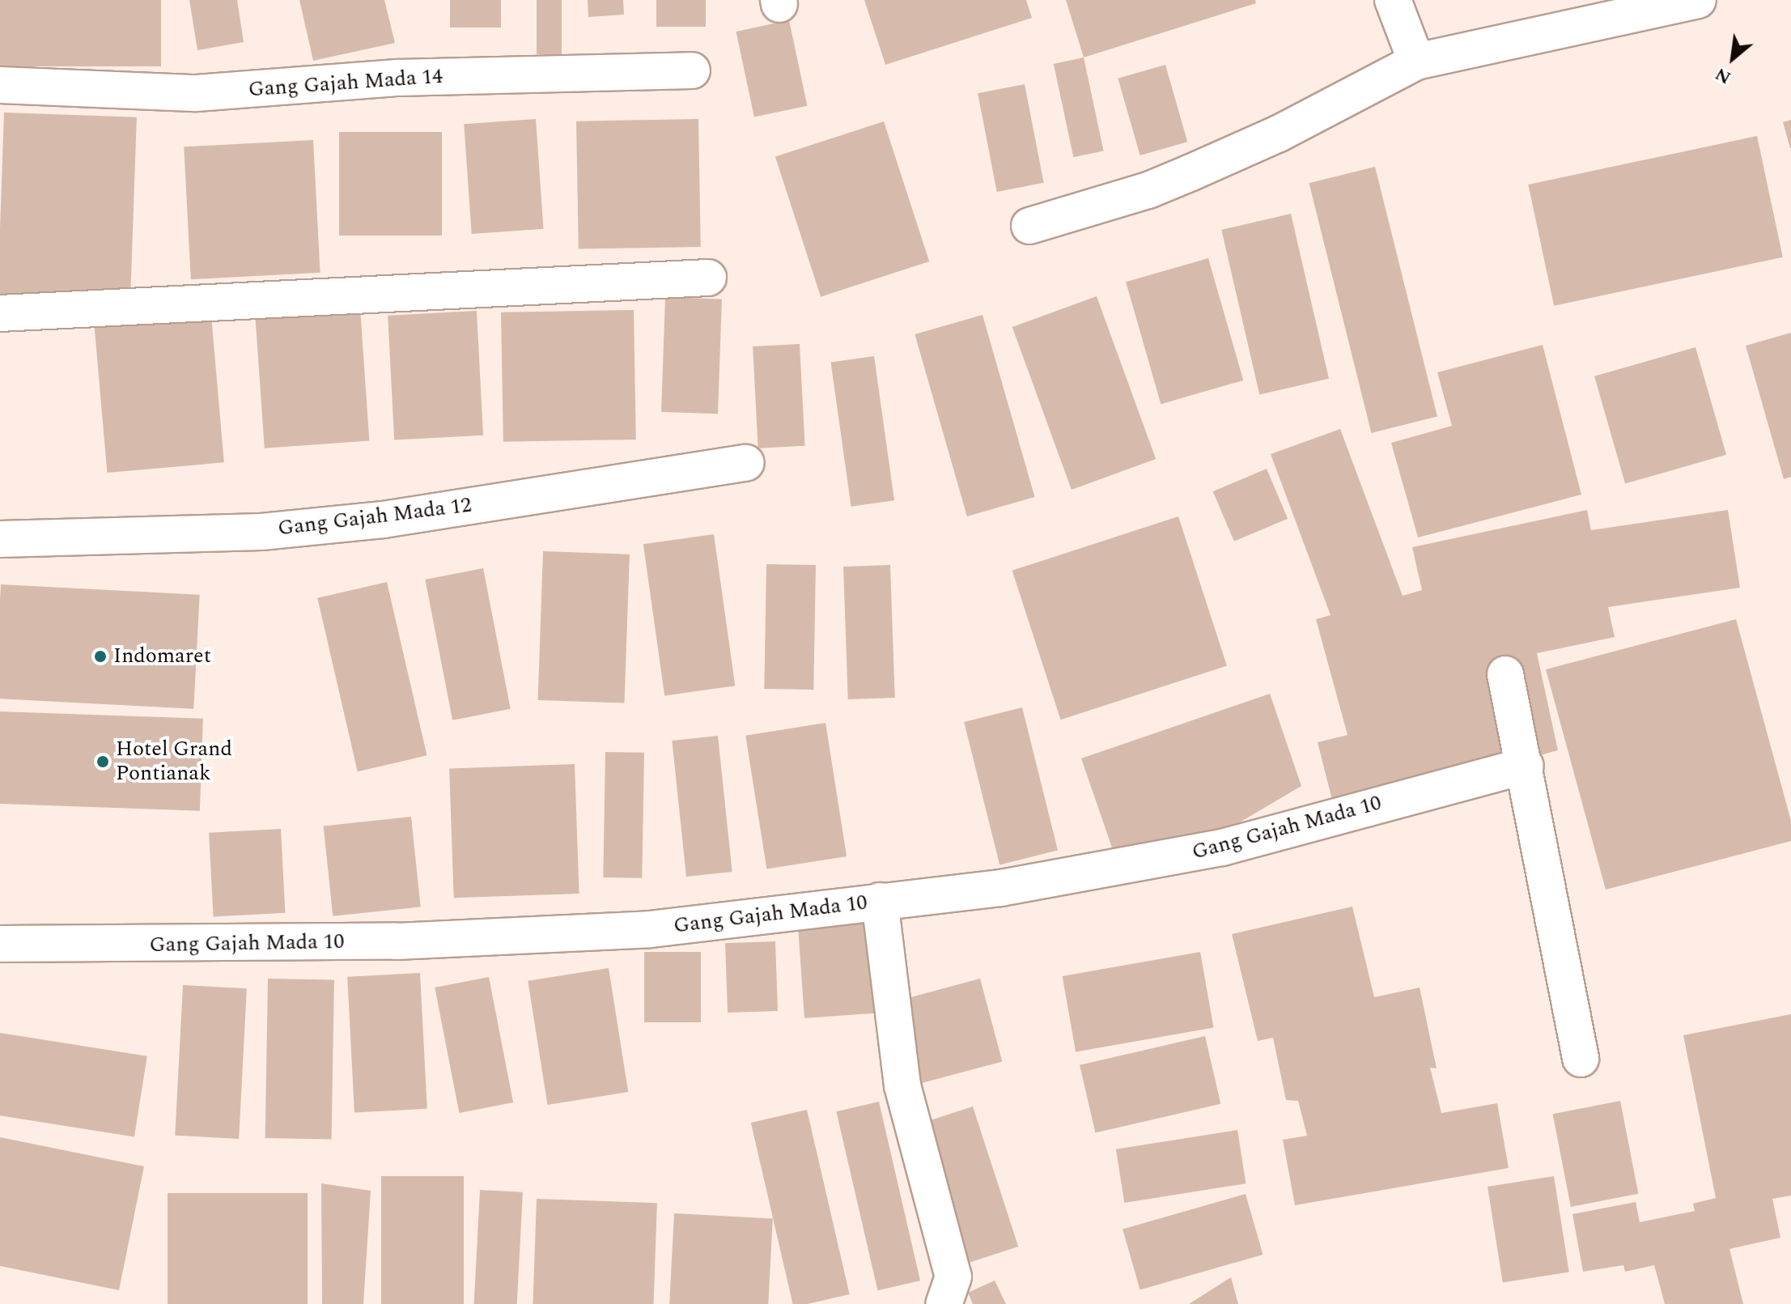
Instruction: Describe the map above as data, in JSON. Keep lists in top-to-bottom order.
{
  "streets": {
    "street": ["Gang Gajah Mada 14", "Gang Gajah Mada 12", "Gang Gajah Mada 10"]
  },
  "places": ["Indomaret", "Hotel Grand Pontianak"],
  "north": "bottom left"
}
